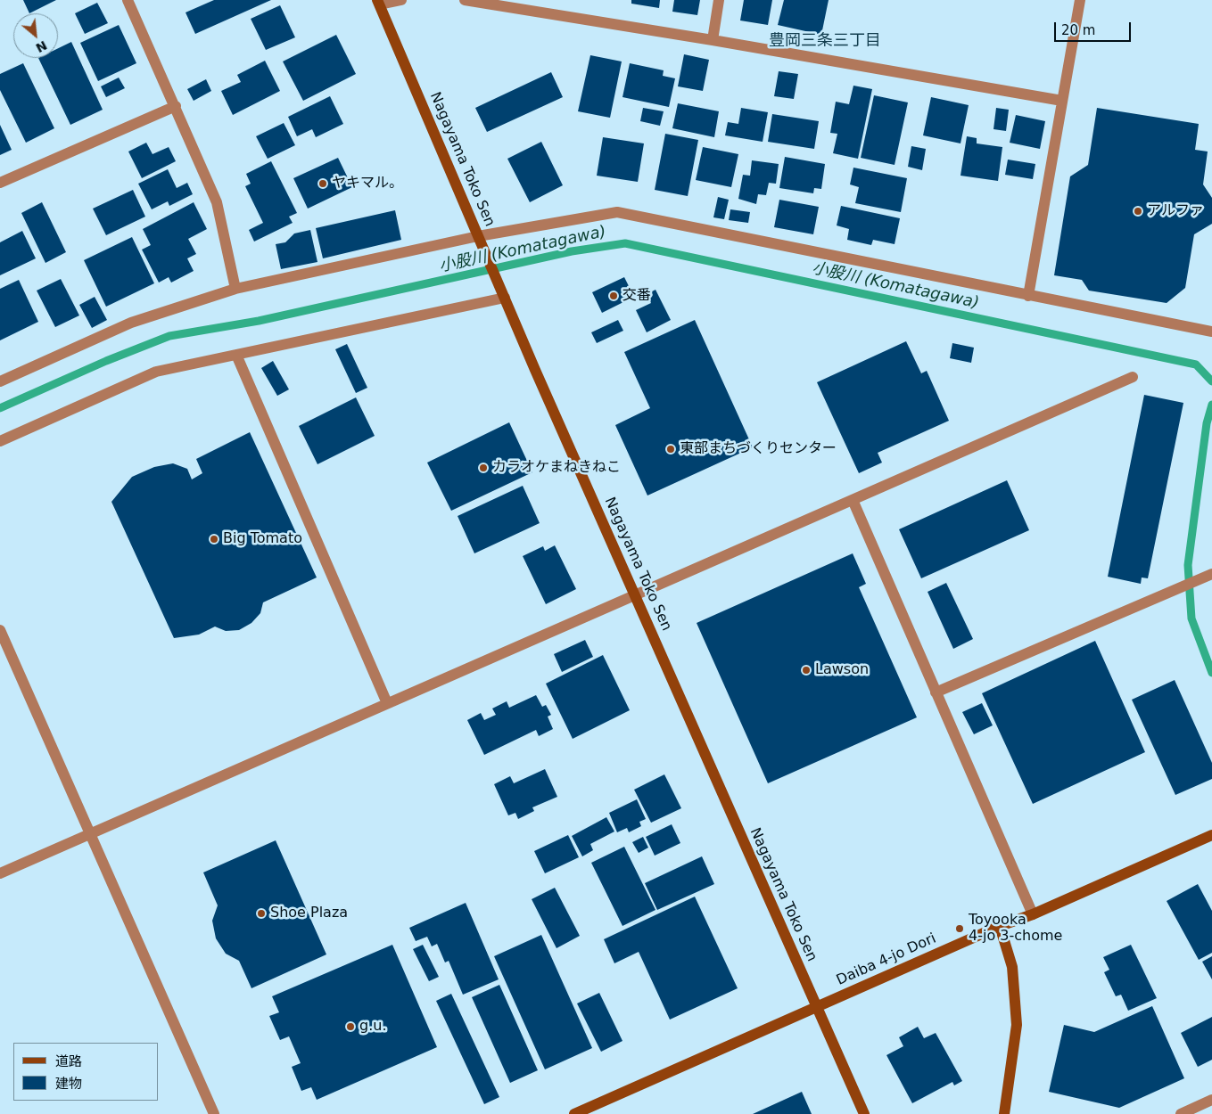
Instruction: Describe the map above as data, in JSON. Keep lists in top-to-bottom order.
{
  "streets": {
    "street": ["Nagayama Toko Sen", "Daiba 4-jo Dori"]
  },
  "crossings": [
    ["Nagayama Toko Sen", "Daiba 4-jo Dori"]
  ],
  "districts": ["豊岡三条三丁目"],
  "water": ["小股川 (Komatagawa)"],
  "places": [
    "ヤキマル。",
    "アルファ",
    "交番",
    "東部まちづくりセンター",
    "カラオケまねきねこ",
    "Big Tomato",
    "Lawson",
    "Shoe Plaza",
    "Toyooka 4-jo 3-chome",
    "g.u."
  ],
  "legend": ["道路", "建物"],
  "scale_bar": "20 m",
  "north": "bottom right"
}
